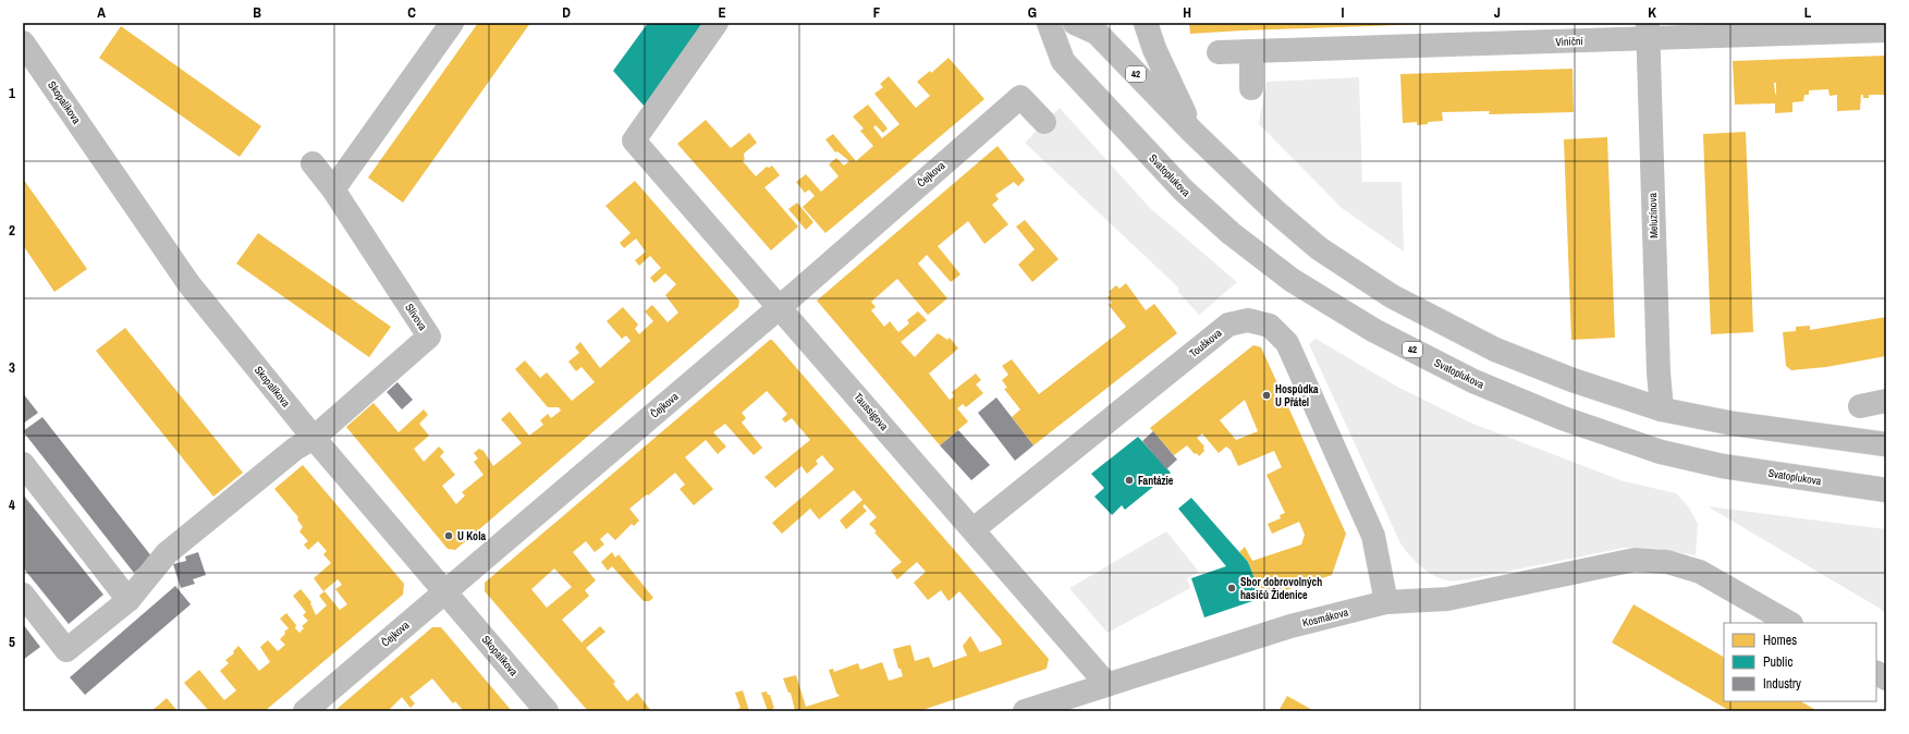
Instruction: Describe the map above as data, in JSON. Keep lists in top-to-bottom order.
{
  "streets": {
    "street": [
      "Viniční",
      "42",
      "Skopalíkova",
      "Čejkova",
      "Svatoplukova",
      "Meluzínova",
      "Slívova",
      "Touškova",
      "Taussigova",
      "Kosmákova"
    ]
  },
  "crossings": [
    ["Viniční", "Meluzínova"],
    ["42", "Meluzínova"],
    ["Skopalíkova", "Čejkova"],
    ["Skopalíkova", "Slívova"],
    ["Čejkova", "Taussigova"],
    ["Touškova", "Taussigova"],
    ["Touškova", "Kosmákova"],
    ["Taussigova", "Kosmákova"]
  ],
  "places": [
    "Hospůdka U Přátel",
    "Fantázie",
    "U Kola",
    "Sbor dobrovolných hasičů Židenice"
  ],
  "legend": ["Homes", "Public", "Industry"],
  "grid": {
    "columns": [
      "A",
      "B",
      "C",
      "D",
      "E",
      "F",
      "G",
      "H",
      "I",
      "J",
      "K",
      "L"
    ],
    "rows": [
      "1",
      "2",
      "3",
      "4",
      "5"
    ]
  }
}
